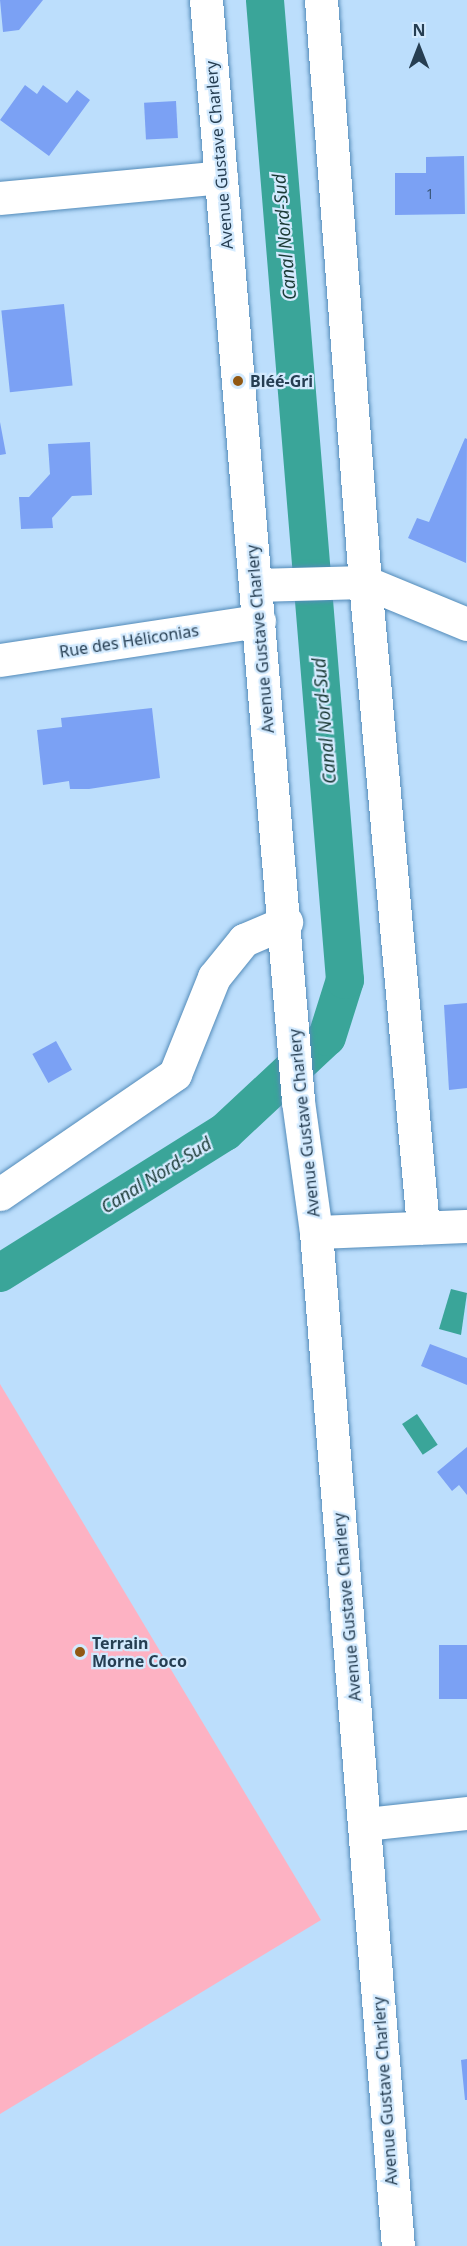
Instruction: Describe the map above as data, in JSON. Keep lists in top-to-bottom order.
{
  "streets": {
    "street": ["Avenue Gustave Charlery", "Rue des Héliconias"]
  },
  "crossings": [
    ["Avenue Gustave Charlery", "Rue des Héliconias"]
  ],
  "water": ["Canal Nord-Sud"],
  "places": ["Bléé-Gri", "Terrain Morne Coco"],
  "house_numbers": ["1"],
  "north": "top"
}
